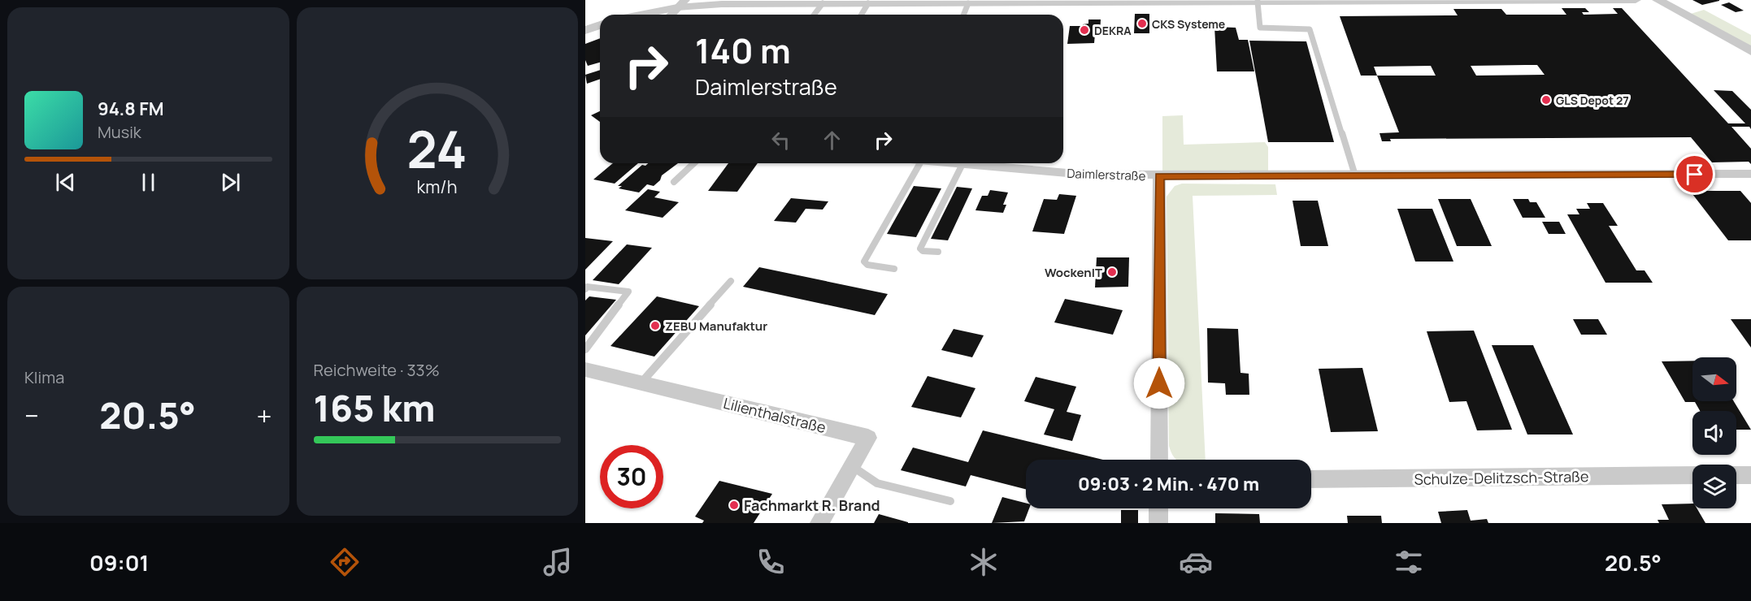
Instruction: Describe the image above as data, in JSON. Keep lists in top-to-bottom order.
{
  "streets": {
    "street": ["Daimlerstraße", "Lilienthalstraße", "Schulze-Delitzsch-Straße"]
  },
  "places": [
    "CKS Systeme",
    "DEKRA",
    "GLS Depot 27",
    "WockenIT",
    "ZEBU Manufaktur",
    "Fachmarkt R. Brand"
  ],
  "north": "right",
  "page": {
    "turn": ["140 m", "Daimlerstraße"],
    "song": ["94.8 FM", "Musik"],
    "tile": [
      "Klima",
      ["Reichweite · 33%", "165 km"]
    ],
    "heat": ["−", "20.5°", "+"],
    "limit": "30",
    "trip": "09:03 · 2 Min. · 470 m",
    "tabs": ["09:01", "20.5°"],
    "gauge": ["24", "km/h"]
  }
}
